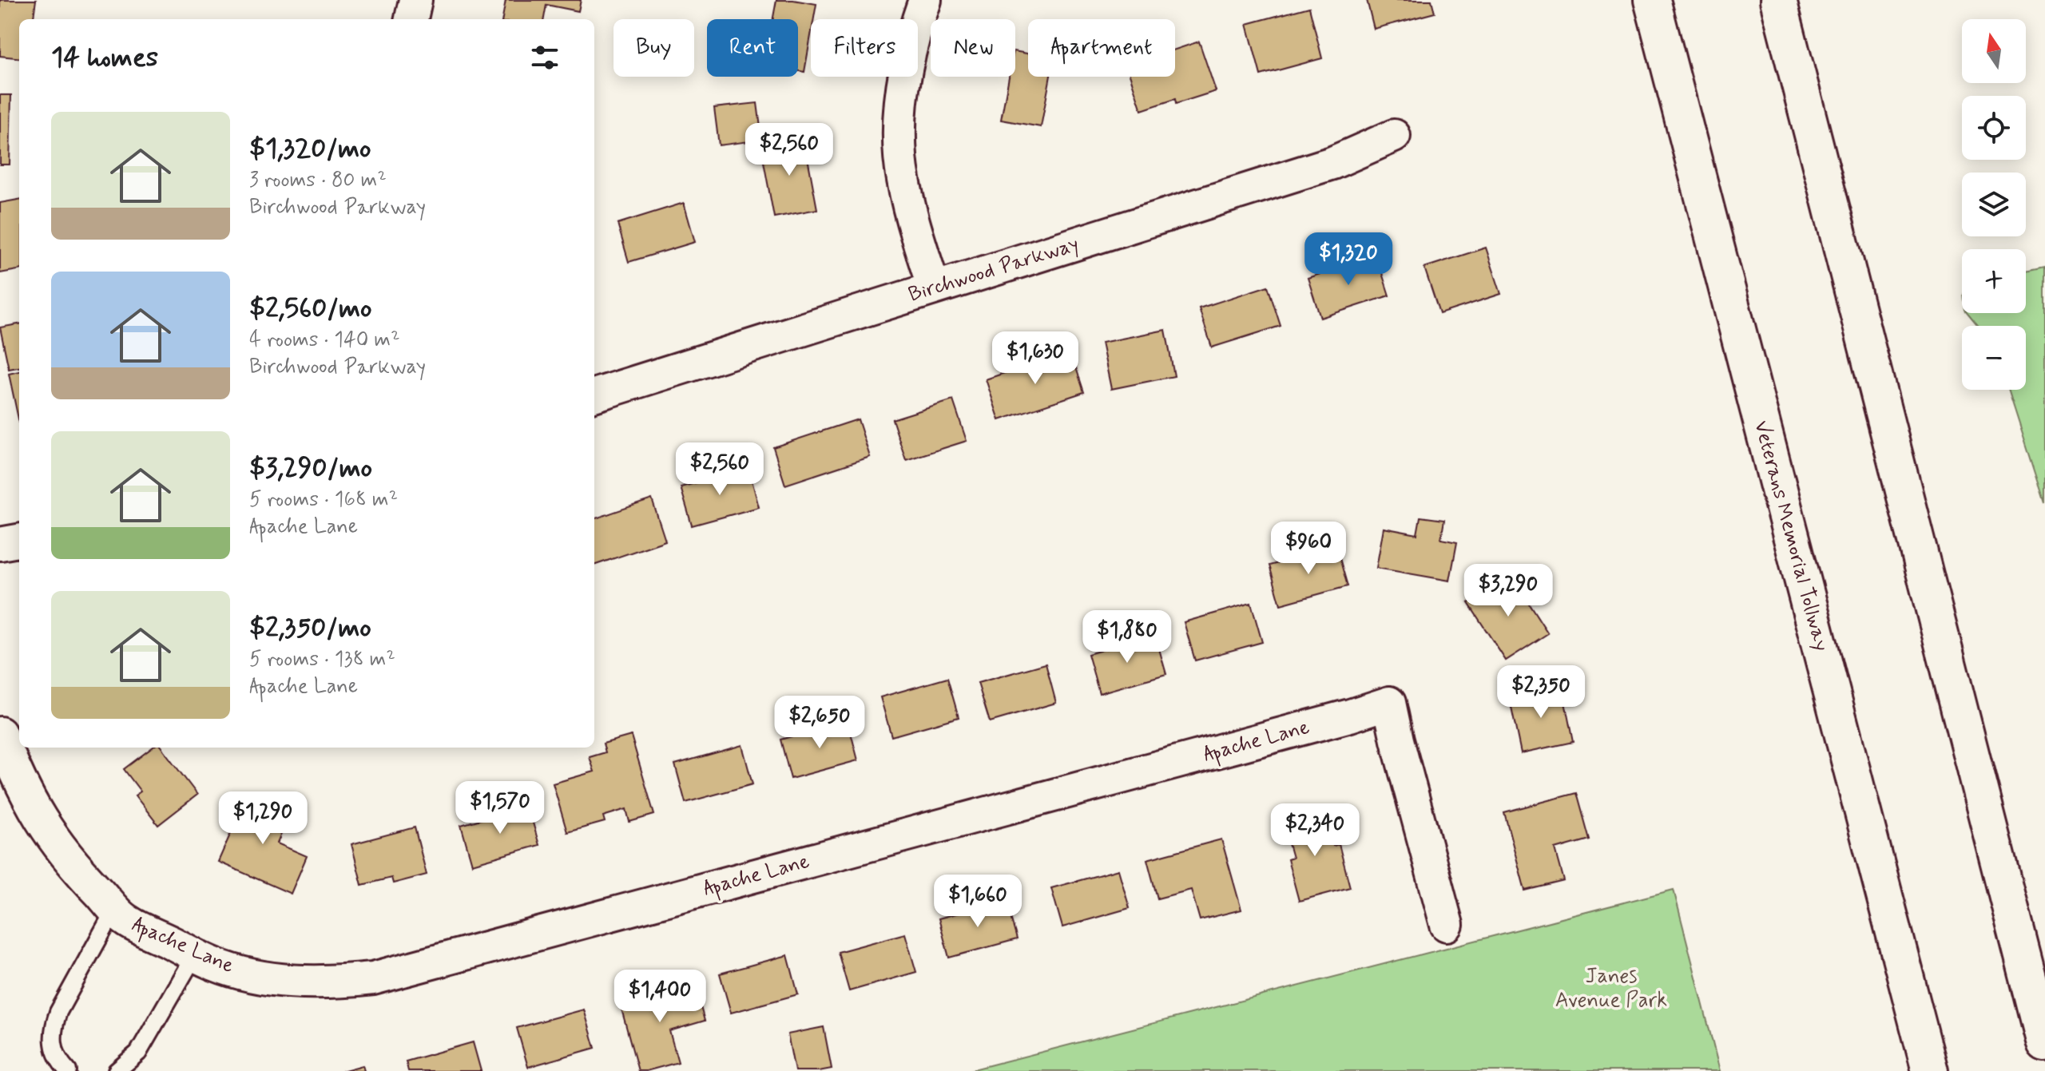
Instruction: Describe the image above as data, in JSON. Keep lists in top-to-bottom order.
{
  "streets": {
    "highway": ["Veterans Memorial Tollway"],
    "street": ["Birchwood Parkway", "Apache Lane"]
  },
  "parks": ["Janes Avenue Park"],
  "north": "top",
  "page": {
    "map_buttons": ["+", "−"],
    "chip": [
      "Buy",
      "Rent",
      "Filters",
      "New",
      "Apartment"
    ],
    "heading": "14 homes",
    "list": [
      {
        "name": "$1,320/mo",
        "note": "3 rooms · 80 m² · Birchwood Parkway"
      },
      {
        "name": "$2,560/mo",
        "note": "4 rooms · 140 m² · Birchwood Parkway"
      },
      {
        "name": "$3,290/mo",
        "note": "5 rooms · 168 m² · Apache Lane"
      },
      {
        "name": "$2,350/mo",
        "note": "5 rooms · 138 m² · Apache Lane"
      }
    ],
    "price": [
      "$2,560",
      "$1,320",
      "$1,630",
      "$2,560",
      "$960",
      "$3,290",
      "$1,880",
      "$2,350",
      "$2,650",
      "$1,570",
      "$1,290",
      "$2,340",
      "$1,660",
      "$1,400"
    ]
  }
}
